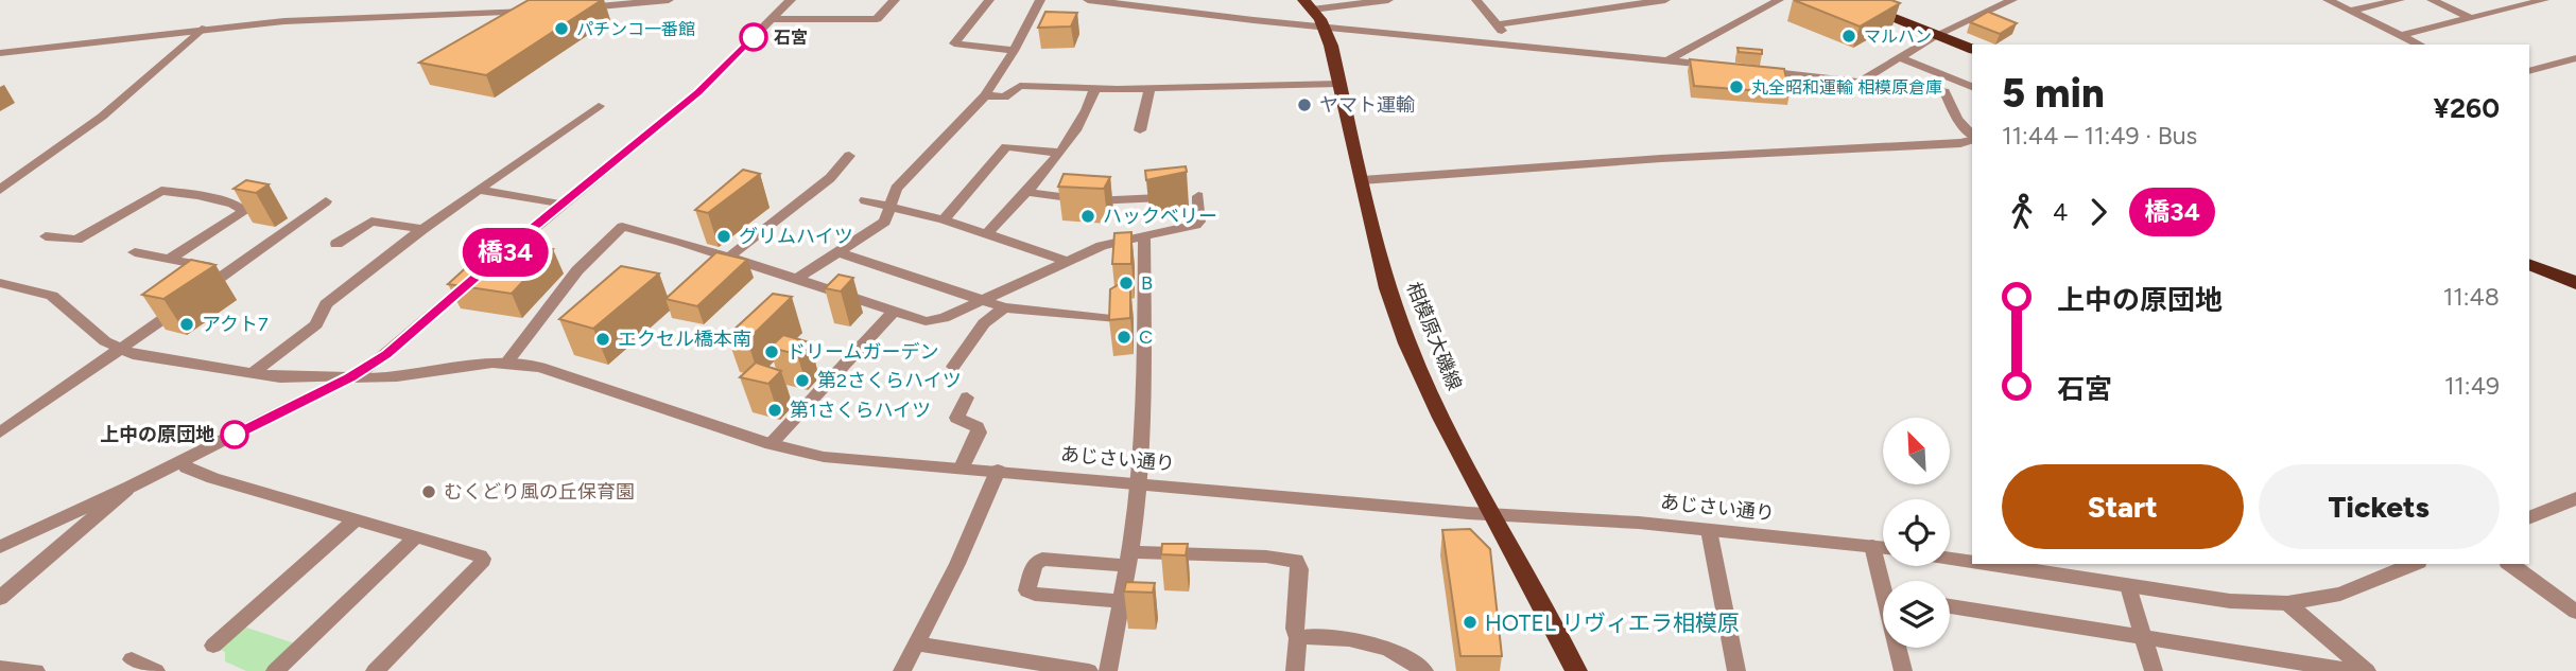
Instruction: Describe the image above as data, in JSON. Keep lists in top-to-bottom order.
{
  "streets": {
    "main road": ["相模原大磯線"],
    "street": ["あじさい通り"]
  },
  "crossings": [
    ["相模原大磯線", "あじさい通り"]
  ],
  "places": [
    "パチンコ一番館",
    "マルハン",
    "石宮",
    "丸全昭和運輸 相模原倉庫",
    "ヤマト運輸",
    "ハックベリー",
    "グリムハイツ",
    "B",
    "アクト7",
    "C",
    "エクセル橋本南",
    "ドリームガーデン",
    "第2さくらハイツ",
    "第1さくらハイツ",
    "上中の原団地",
    "むくどり風の丘保育園",
    "HOTEL リヴィエラ相模原"
  ],
  "lines": ["bus line 橋34"],
  "north": "top left",
  "page": {
    "on_map": "橋34",
    "heading": ["5 min", "11:44 – 11:49 · Bus", "¥260"],
    "legs": ["4", "橋34"],
    "list": [
      {
        "name": "上中の原団地",
        "value": "11:48"
      },
      {
        "name": "石宮",
        "value": "11:49"
      }
    ],
    "buttons": ["Start", "Tickets"]
  }
}
